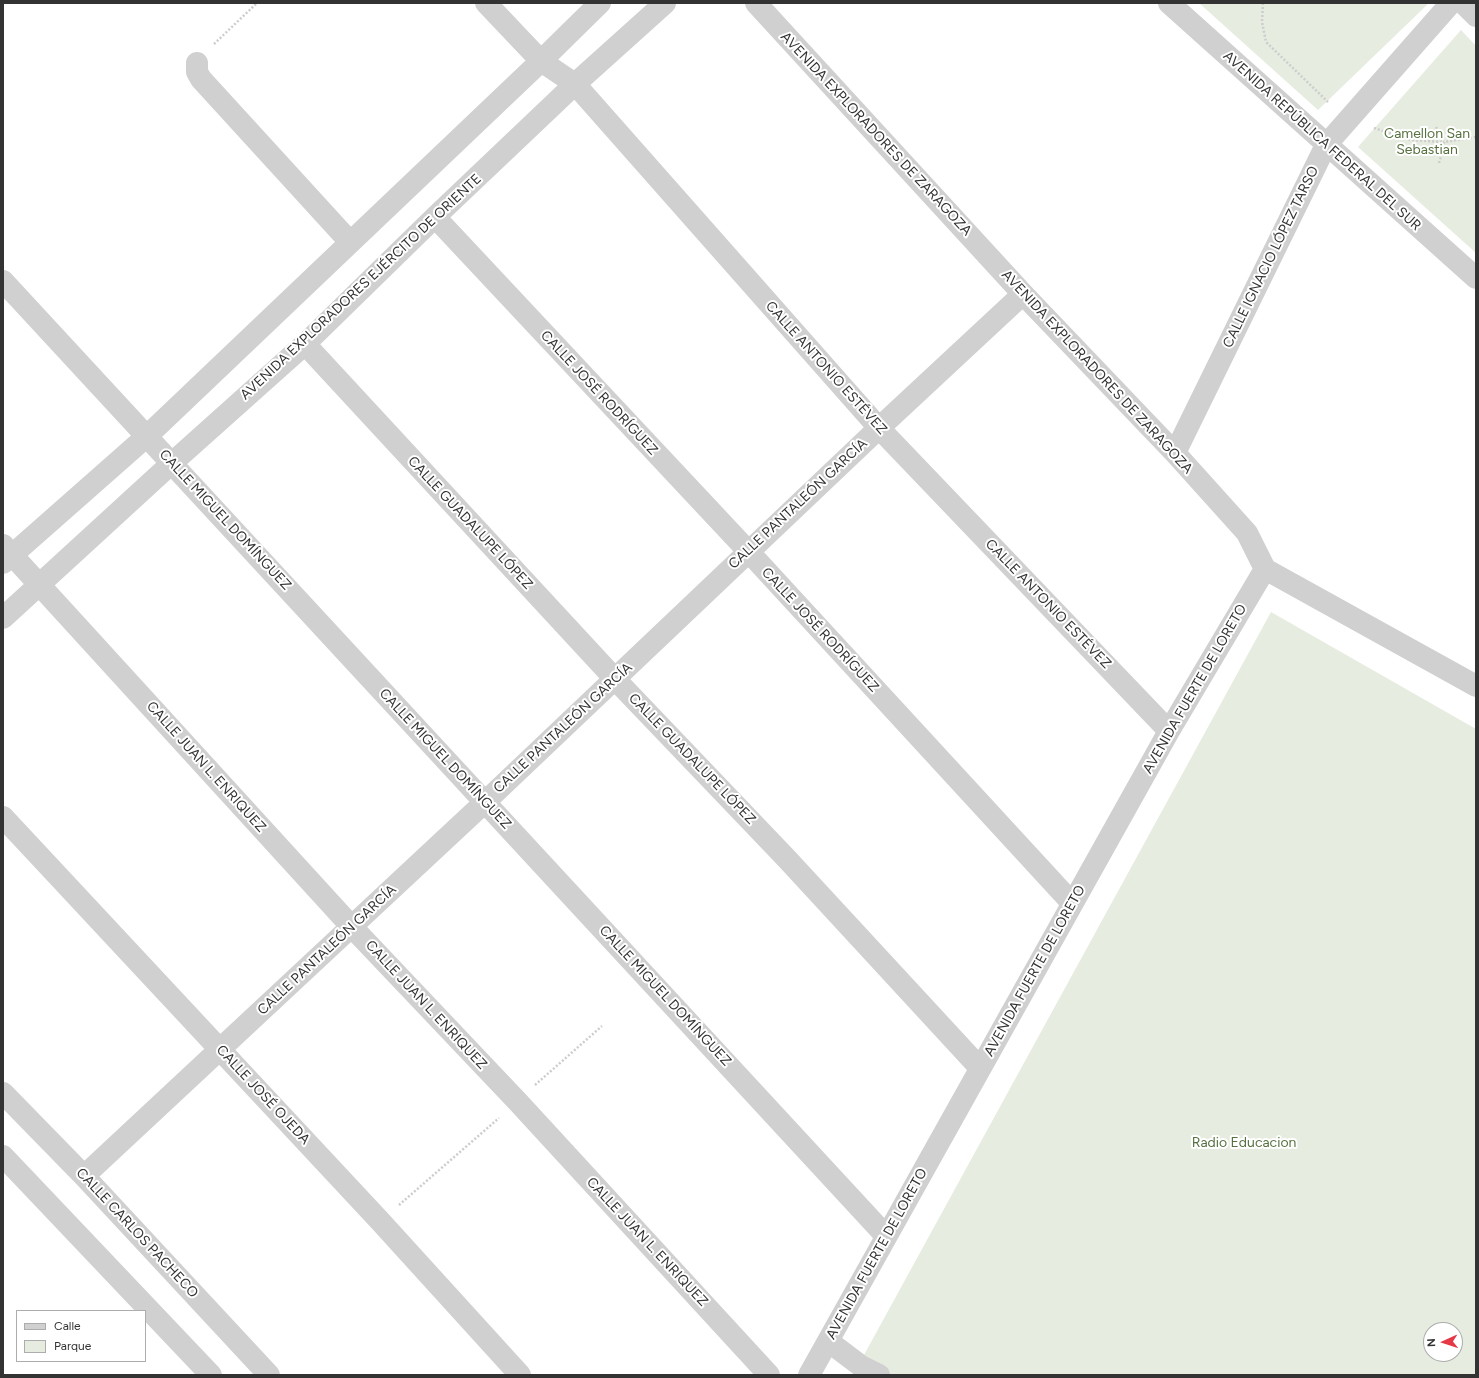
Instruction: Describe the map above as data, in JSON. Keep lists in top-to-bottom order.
{
  "streets": {
    "street": [
      "AVENIDA EXPLORADORES DE ZARAGOZA",
      "AVENIDA REPÚBLICA FEDERAL DEL SUR",
      "CALLE IGNACIO LÓPEZ TARSO",
      "AVENIDA EXPLORADORES EJÉRCITO DE ORIENTE",
      "CALLE ANTONIO ESTÉVEZ",
      "CALLE JOSÉ RODRÍGUEZ",
      "CALLE PANTALEÓN GARCÍA",
      "CALLE MIGUEL DOMÍNGUEZ",
      "CALLE GUADALUPE LÓPEZ",
      "AVENIDA FUERTE DE LORETO",
      "CALLE JUAN L. ENRIQUEZ",
      "CALLE JOSÉ OJEDA",
      "CALLE CARLOS PACHECO"
    ]
  },
  "crossings": [
    ["AVENIDA EXPLORADORES DE ZARAGOZA", "CALLE IGNACIO LÓPEZ TARSO"],
    ["AVENIDA EXPLORADORES DE ZARAGOZA", "CALLE PANTALEÓN GARCÍA"],
    ["AVENIDA EXPLORADORES DE ZARAGOZA", "AVENIDA FUERTE DE LORETO"],
    ["AVENIDA REPÚBLICA FEDERAL DEL SUR", "CALLE IGNACIO LÓPEZ TARSO"],
    ["AVENIDA EXPLORADORES EJÉRCITO DE ORIENTE", "CALLE ANTONIO ESTÉVEZ"],
    ["AVENIDA EXPLORADORES EJÉRCITO DE ORIENTE", "CALLE JOSÉ RODRÍGUEZ"],
    ["AVENIDA EXPLORADORES EJÉRCITO DE ORIENTE", "CALLE MIGUEL DOMÍNGUEZ"],
    ["AVENIDA EXPLORADORES EJÉRCITO DE ORIENTE", "CALLE GUADALUPE LÓPEZ"],
    ["AVENIDA EXPLORADORES EJÉRCITO DE ORIENTE", "CALLE JUAN L. ENRIQUEZ"],
    ["CALLE ANTONIO ESTÉVEZ", "CALLE PANTALEÓN GARCÍA"],
    ["CALLE ANTONIO ESTÉVEZ", "AVENIDA FUERTE DE LORETO"],
    ["CALLE JOSÉ RODRÍGUEZ", "CALLE PANTALEÓN GARCÍA"],
    ["CALLE JOSÉ RODRÍGUEZ", "AVENIDA FUERTE DE LORETO"],
    ["CALLE PANTALEÓN GARCÍA", "CALLE MIGUEL DOMÍNGUEZ"],
    ["CALLE PANTALEÓN GARCÍA", "CALLE GUADALUPE LÓPEZ"],
    ["CALLE PANTALEÓN GARCÍA", "CALLE JUAN L. ENRIQUEZ"],
    ["CALLE PANTALEÓN GARCÍA", "CALLE JOSÉ OJEDA"],
    ["CALLE PANTALEÓN GARCÍA", "CALLE CARLOS PACHECO"],
    ["CALLE MIGUEL DOMÍNGUEZ", "AVENIDA FUERTE DE LORETO"],
    ["CALLE GUADALUPE LÓPEZ", "AVENIDA FUERTE DE LORETO"]
  ],
  "parks": ["Camellon San Sebastian", "Radio Educacion"],
  "legend": ["Calle", "Parque"],
  "north": "left"
}
